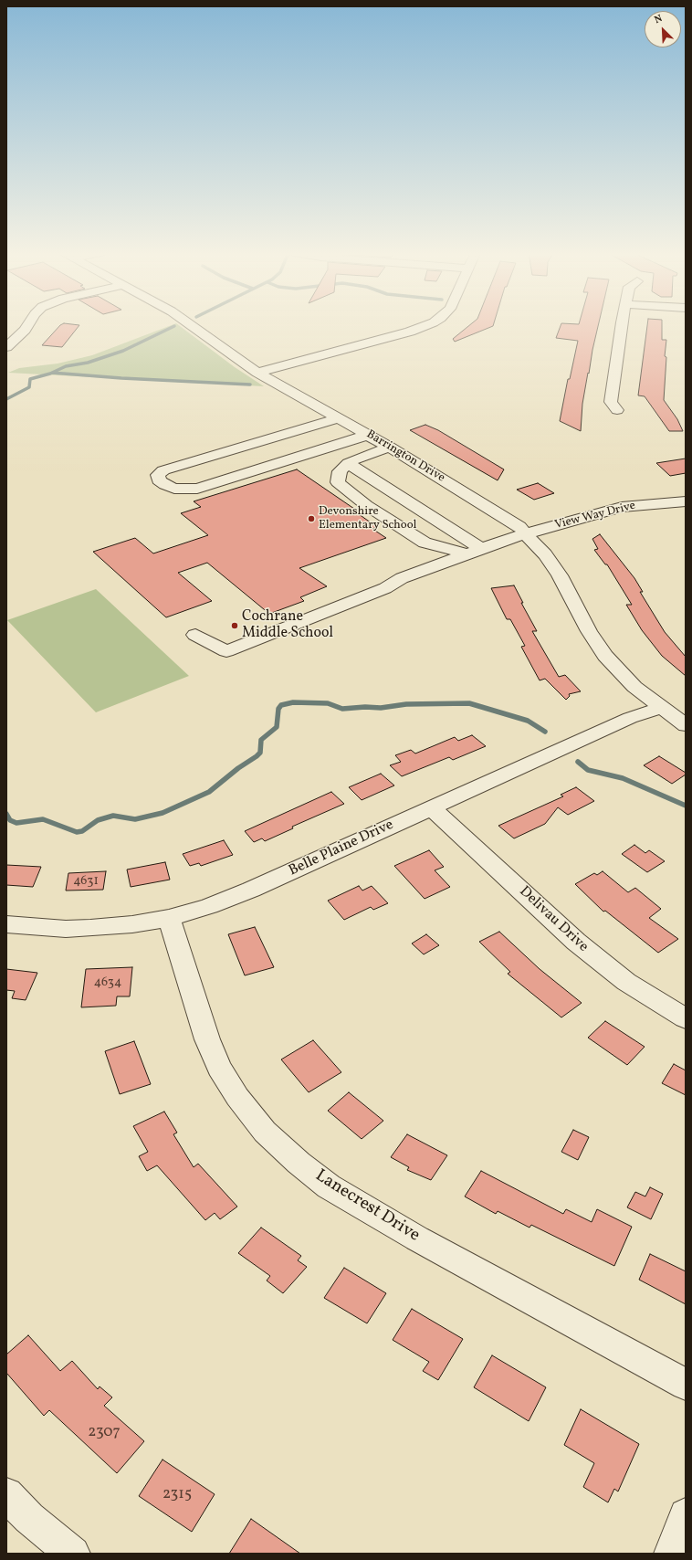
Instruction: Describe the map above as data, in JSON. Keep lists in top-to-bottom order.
{
  "streets": {
    "street": [
      "Barrington Drive",
      "View Way Drive",
      "Belle Plaine Drive",
      "Delivau Drive",
      "Lanecrest Drive"
    ]
  },
  "crossings": [
    ["Barrington Drive", "View Way Drive"],
    ["Barrington Drive", "Belle Plaine Drive"],
    ["Belle Plaine Drive", "Delivau Drive"],
    ["Belle Plaine Drive", "Lanecrest Drive"]
  ],
  "places": ["Devonshire Elementary School", "Cochrane Middle School"],
  "house_numbers": [
    "4631",
    "4634",
    "2307",
    "2315"
  ],
  "north": "top left"
}
